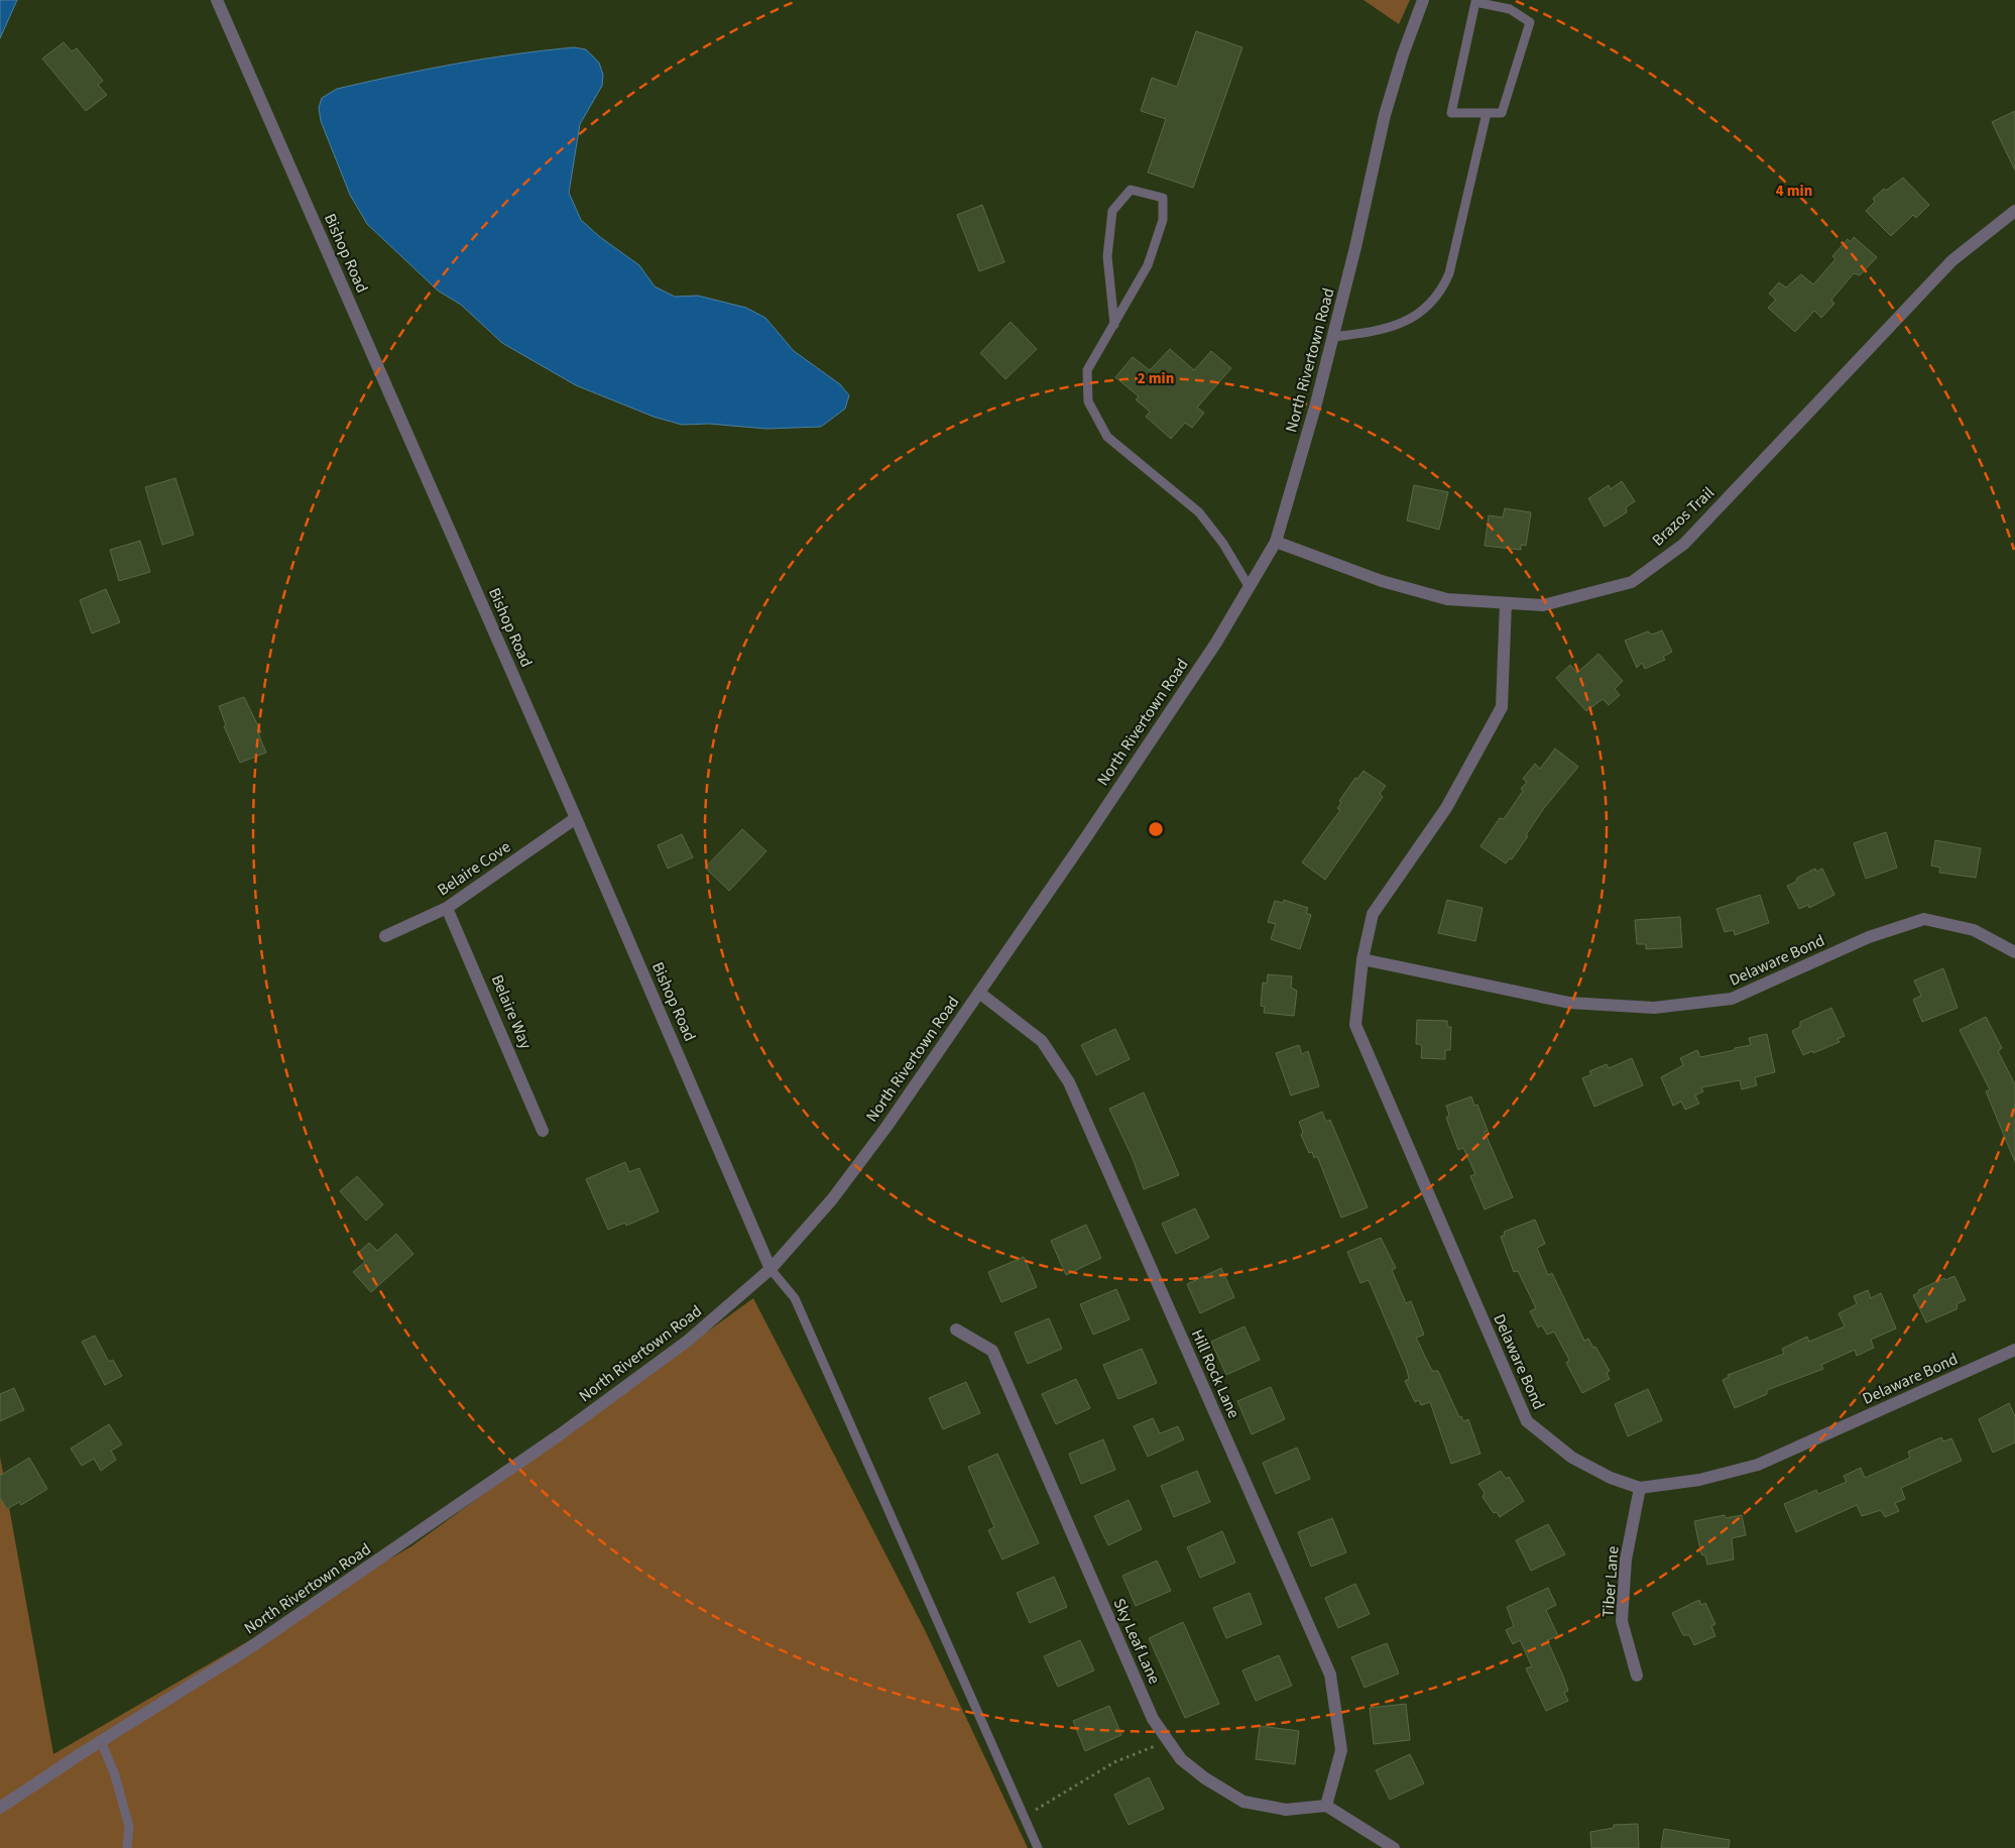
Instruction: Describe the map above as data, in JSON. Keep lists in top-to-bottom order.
{
  "streets": {
    "street": [
      "Bishop Road",
      "North Rivertown Road",
      "Brazos Trail",
      "Belaire Cove",
      "Delaware Bond",
      "Belaire Way",
      "Hill Rock Lane",
      "Tiber Lane",
      "Sky Leaf Lane"
    ]
  },
  "crossings": [
    ["Bishop Road", "North Rivertown Road"],
    ["Bishop Road", "Belaire Cove"],
    ["North Rivertown Road", "Brazos Trail"],
    ["North Rivertown Road", "Hill Rock Lane"],
    ["Brazos Trail", "Delaware Bond"],
    ["Belaire Cove", "Belaire Way"],
    ["Delaware Bond", "Tiber Lane"],
    ["Hill Rock Lane", "Sky Leaf Lane"]
  ],
  "rings": ["4 min", "2 min"]
}
